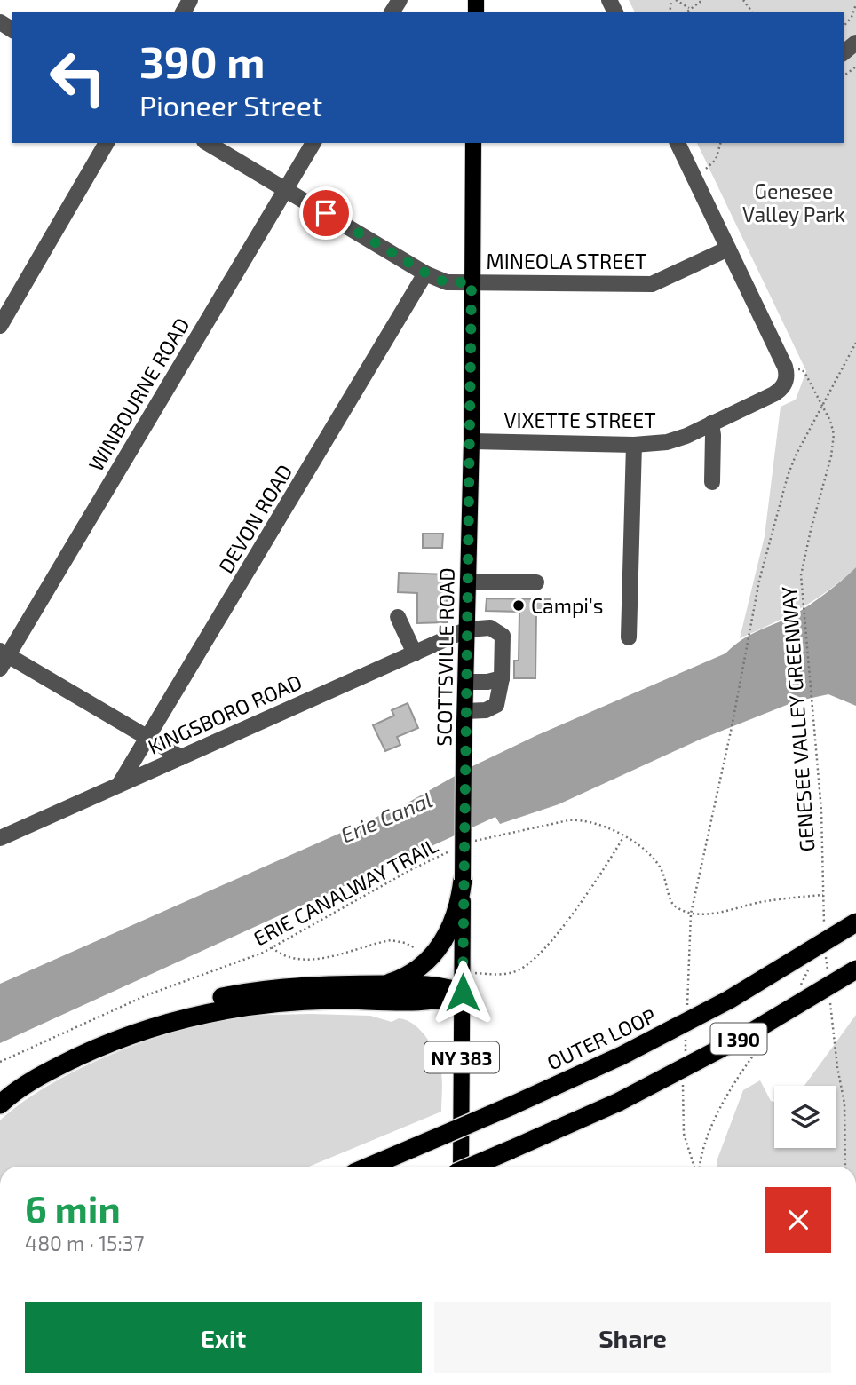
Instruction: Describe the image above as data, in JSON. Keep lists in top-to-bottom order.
{
  "streets": {
    "highway": ["OUTER LOOP", "I 390"],
    "main road": ["SCOTTSVILLE ROAD", "NY 383"],
    "street": [
      "MINEOLA STREET",
      "WINBOURNE ROAD",
      "VIXETTE STREET",
      "DEVON ROAD",
      "KINGSBORO ROAD"
    ],
    "path": ["GENESEE VALLEY GREENWAY", "ERIE CANALWAY TRAIL"]
  },
  "crossings": [
    ["MINEOLA STREET", "WINBOURNE ROAD"],
    ["MINEOLA STREET", "DEVON ROAD"],
    ["MINEOLA STREET", "SCOTTSVILLE ROAD"],
    ["VIXETTE STREET", "SCOTTSVILLE ROAD"],
    ["VIXETTE STREET", "GENESEE VALLEY GREENWAY"],
    ["DEVON ROAD", "KINGSBORO ROAD"],
    ["SCOTTSVILLE ROAD", "KINGSBORO ROAD"]
  ],
  "water": ["Erie Canal"],
  "parks": ["Genesee Valley Park"],
  "places": ["Campi's"],
  "page": {
    "turn": ["390 m", "Pioneer Street"],
    "heading": ["6 min", "480 m · 15:37"],
    "buttons": ["Exit", "Share"]
  }
}
